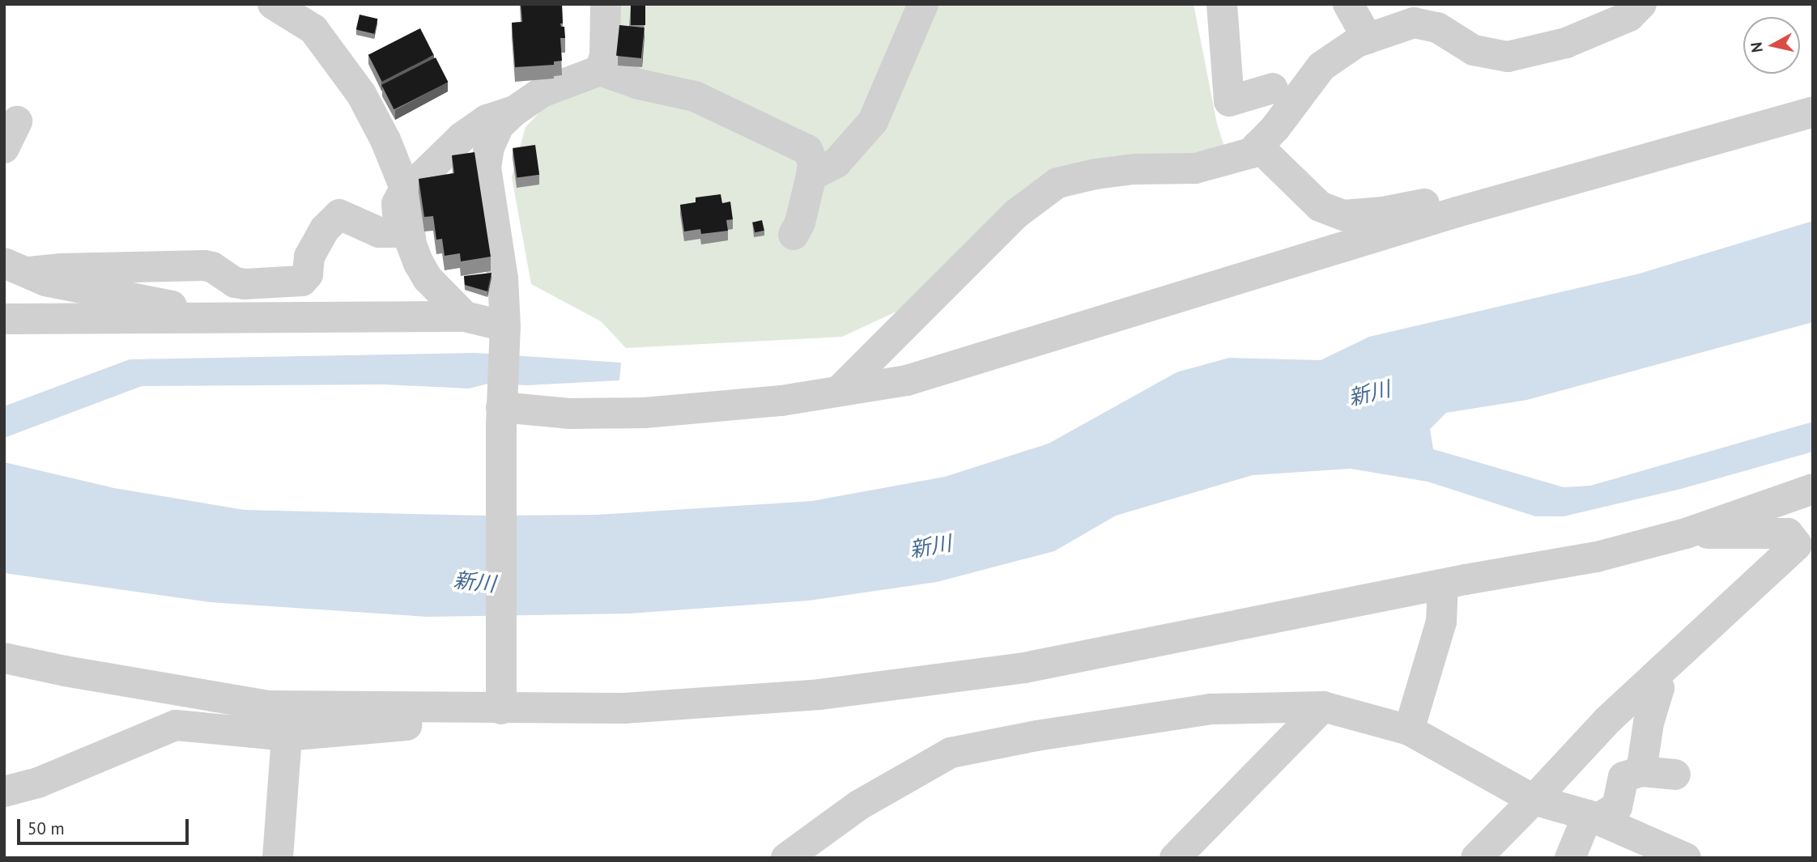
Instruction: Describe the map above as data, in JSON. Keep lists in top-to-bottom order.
{
  "water": ["新川"],
  "scale_bar": "50 m",
  "north": "left"
}
